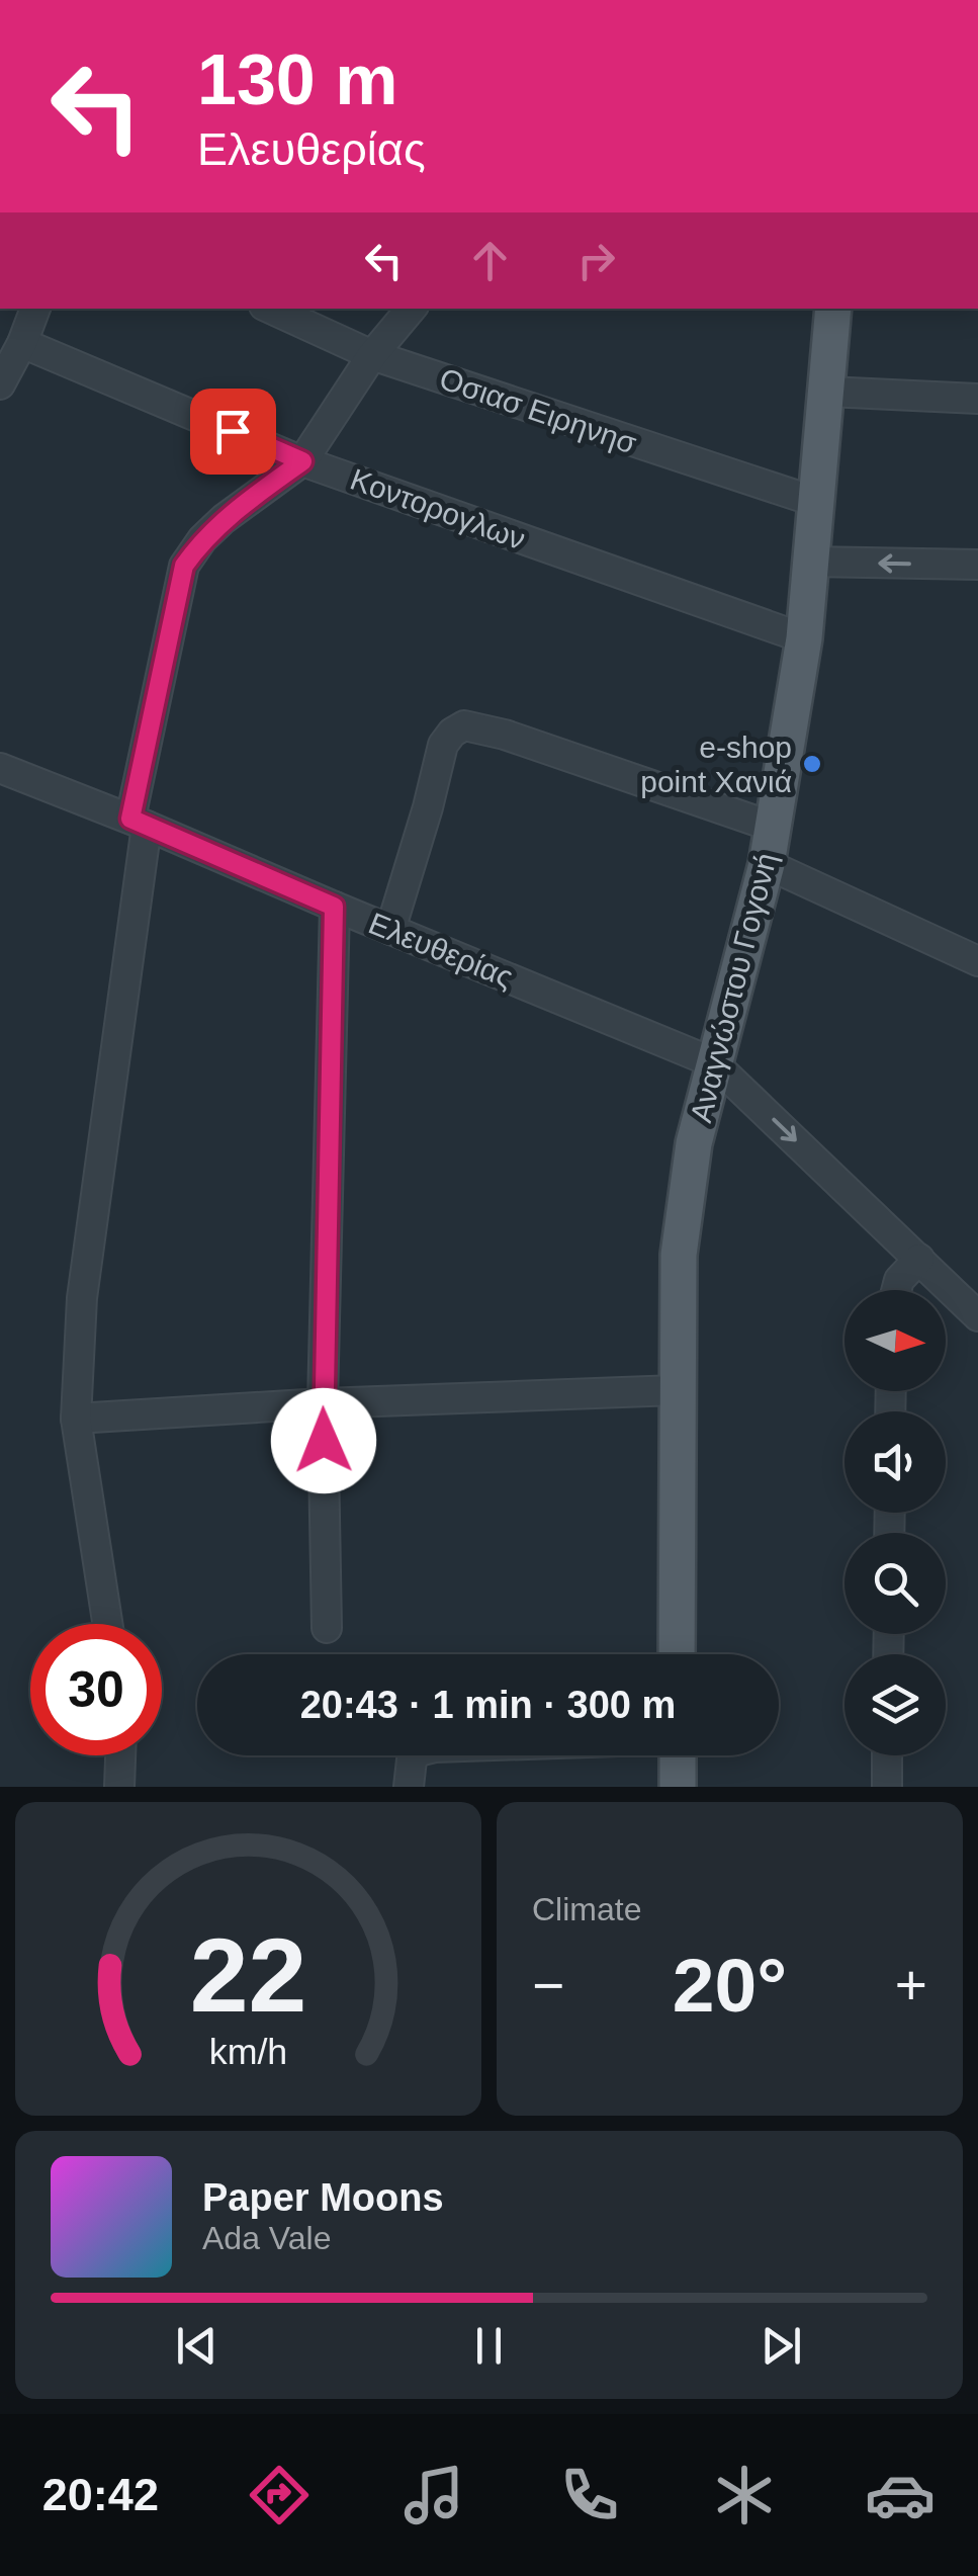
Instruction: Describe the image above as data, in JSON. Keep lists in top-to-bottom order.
{
  "streets": {
    "main road": ["Αναγνώστου Γογονή"],
    "street": ["Οσιασ Ειρηνησ", "Κοντορογλων", "Ελευθερίας"]
  },
  "crossings": [
    ["Οσιασ Ειρηνησ", "Αναγνώστου Γογονή"],
    ["Κοντορογλων", "Αναγνώστου Γογονή"],
    ["Ελευθερίας", "Αναγνώστου Γογονή"]
  ],
  "places": ["e-shop point Χανιά"],
  "north": "right",
  "page": {
    "turn": ["130 m", "Ελευθερίας"],
    "limit": "30",
    "trip": "20:43 · 1 min · 300 m",
    "tile": "Climate",
    "heat": ["−", "20°", "+"],
    "song": ["Paper Moons", "Ada Vale"],
    "tabs": "20:42",
    "gauge": ["22", "km/h"]
  }
}
